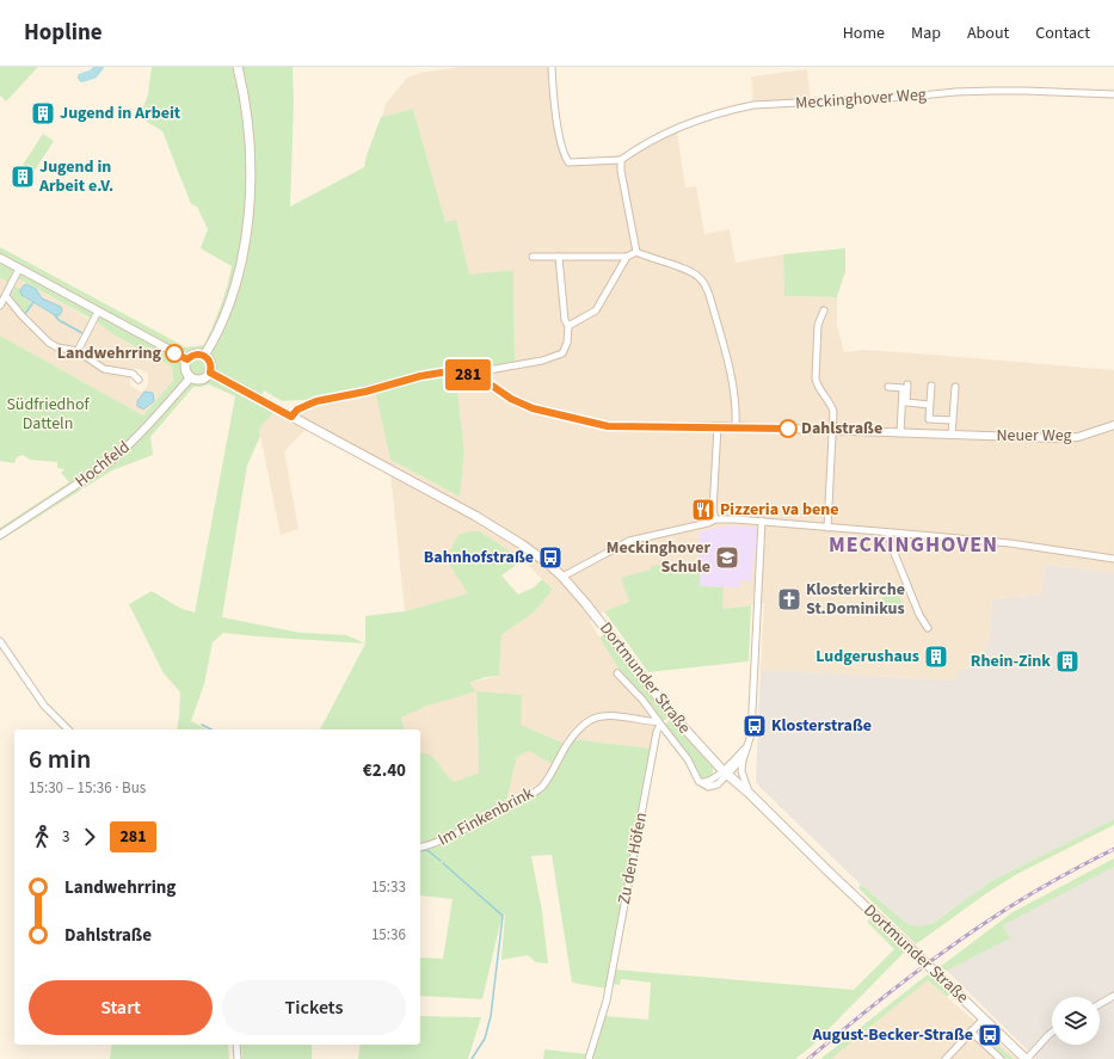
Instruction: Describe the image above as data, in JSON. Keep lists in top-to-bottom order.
{
  "streets": {
    "main road": ["Dortmunder Straße"],
    "street": [
      "Meckinghover Weg",
      "Neuer Weg",
      "Hochfeld",
      "Im Finkenbrink",
      "Zu den Höfen"
    ]
  },
  "crossings": [
    ["Neuer Weg", "Dortmunder Straße"],
    ["Hochfeld", "Dortmunder Straße"],
    ["Im Finkenbrink", "Zu den Höfen"]
  ],
  "districts": ["MECKINGHOVEN"],
  "parks": ["Südfriedhof Datteln"],
  "places": {
    "building": [
      "Jugend in Arbeit",
      "Jugend in Arbeit e.V.",
      "Ludgerushaus",
      "Rhein-Zink"
    ],
    "other": ["Landwehrring", "Dahlstraße"],
    "restaurant": ["Pizzeria va bene"],
    "bus stop": ["Bahnhofstraße", "Klosterstraße", "August-Becker-Straße"],
    "school or university": ["Meckinghover Schule"],
    "church": ["Klosterkirche St.Dominikus"]
  },
  "lines": ["bus line 281"],
  "page": {
    "header": "Hopline",
    "nav": [
      "Home",
      "Map",
      "About",
      "Contact"
    ],
    "on_map": "281",
    "heading": ["6 min", "15:30 – 15:36 · Bus", "€2.40"],
    "legs": ["3", "281"],
    "list": [
      {
        "name": "Landwehrring",
        "value": "15:33"
      },
      {
        "name": "Dahlstraße",
        "value": "15:36"
      }
    ],
    "buttons": ["Start", "Tickets"]
  }
}
